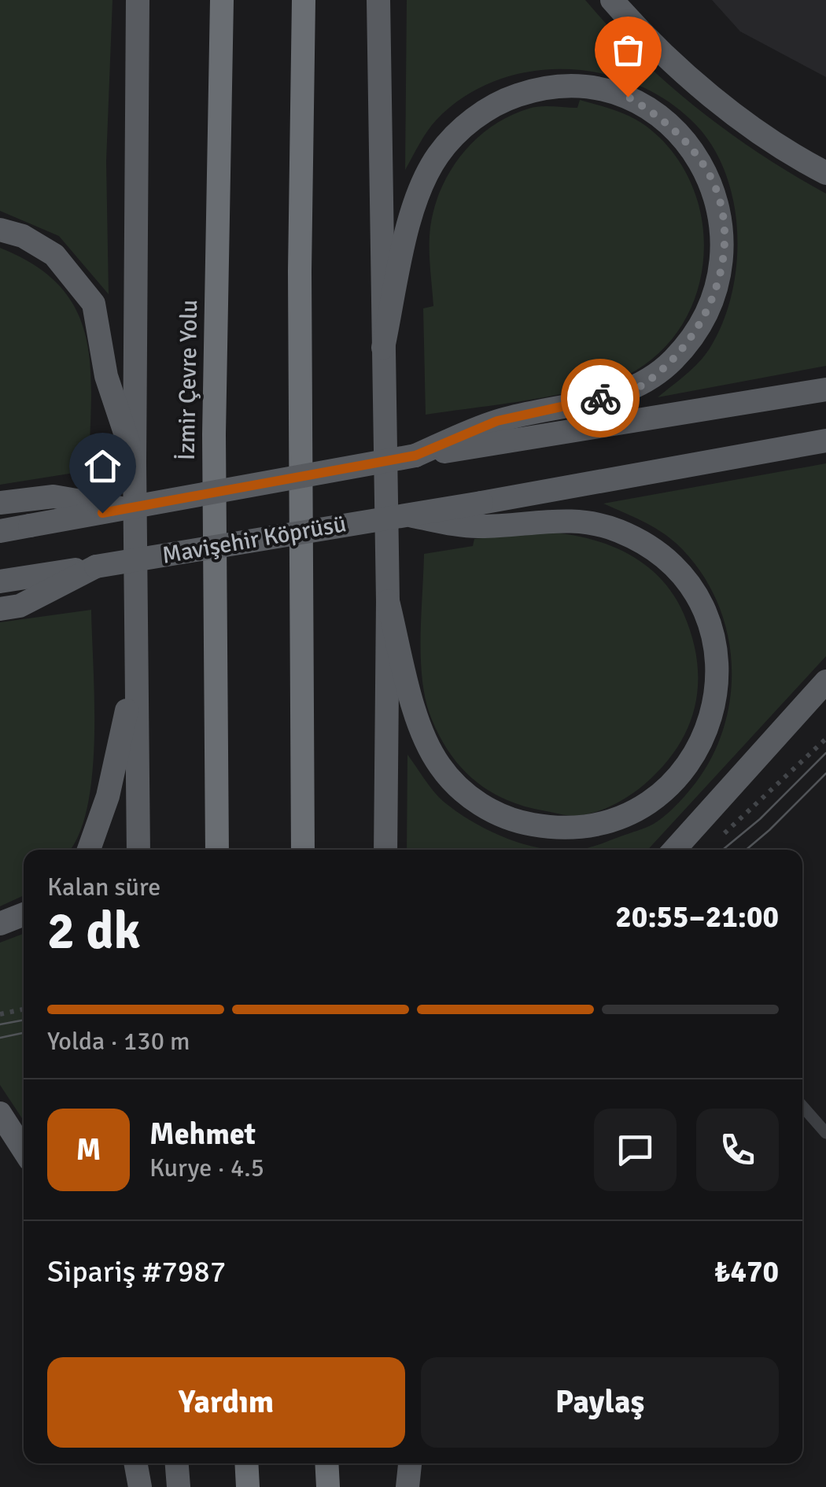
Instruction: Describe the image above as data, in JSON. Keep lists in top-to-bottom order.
{
  "streets": {
    "highway": ["İzmir Çevre Yolu"],
    "main road": ["Mavişehir Köprüsü"]
  },
  "page": {
    "heading": ["2 dk", "Kalan süre", "20:55–21:00"],
    "panel": [
      "Mehmet",
      "Kurye · 4.5",
      "Sipariş #7987",
      "₺470"
    ],
    "bar": "Yolda · 130 m",
    "round": "M",
    "buttons": ["Yardım", "Paylaş"]
  }
}
